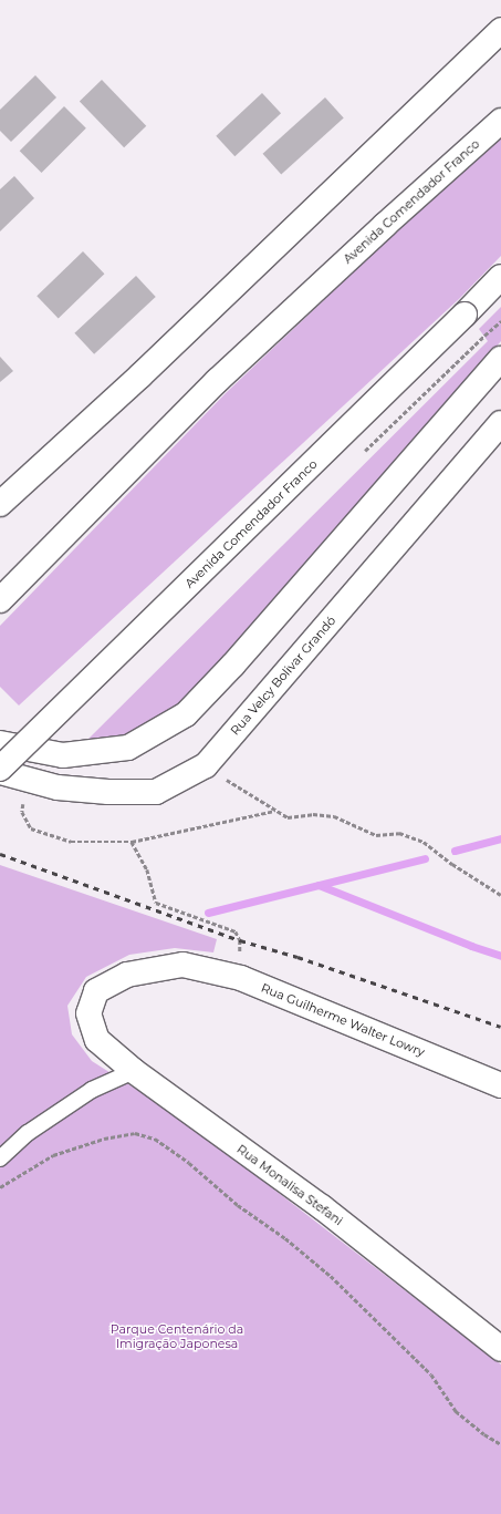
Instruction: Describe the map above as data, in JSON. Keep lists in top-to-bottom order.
{
  "streets": {
    "main road": [
      "Avenida Comendador Franco",
      "Rua Velcy Bolivar Grandó",
      "Rua Guilherme Walter Lowry",
      "Rua Monalisa Stefani"
    ]
  },
  "crossings": [
    ["Avenida Comendador Franco", "Rua Velcy Bolivar Grandó"],
    ["Rua Guilherme Walter Lowry", "Rua Monalisa Stefani"]
  ],
  "parks": ["Parque Centenário da Imigração Japonesa"]
}
